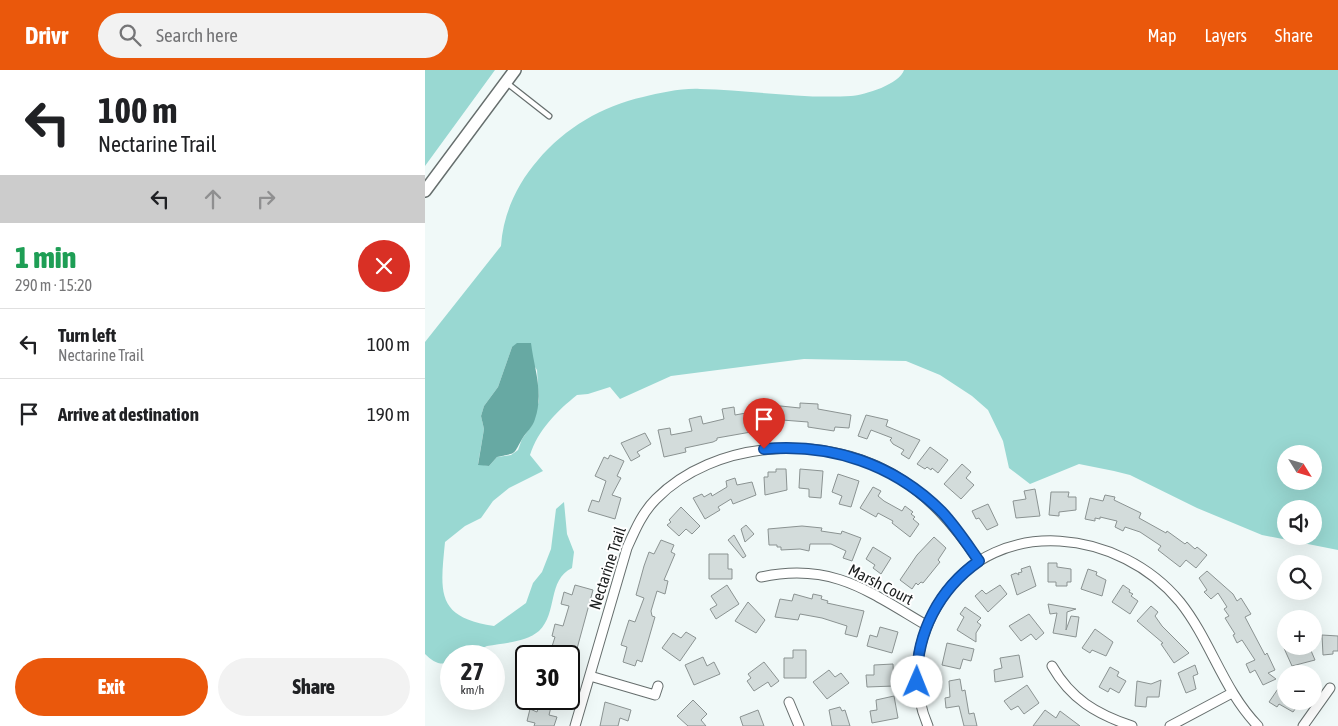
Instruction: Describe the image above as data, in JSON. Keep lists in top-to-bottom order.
{
  "streets": {
    "street": ["Nectarine Trail", "Marsh Court"]
  },
  "north": "bottom right",
  "page": {
    "header": "Drivr",
    "search": "Search here",
    "nav": ["Map", "Layers", "Share"],
    "turn": ["100 m", "Nectarine Trail"],
    "heading": ["1 min", "290 m · 15:20"],
    "list": [
      {
        "name": "Turn left",
        "note": "Nectarine Trail",
        "value": "100 m"
      },
      {
        "name": "Arrive at destination",
        "value": "190 m"
      }
    ],
    "map_buttons": ["+", "−"],
    "speed": "27 km/h",
    "limit": "30",
    "buttons": ["Exit", "Share"]
  }
}
